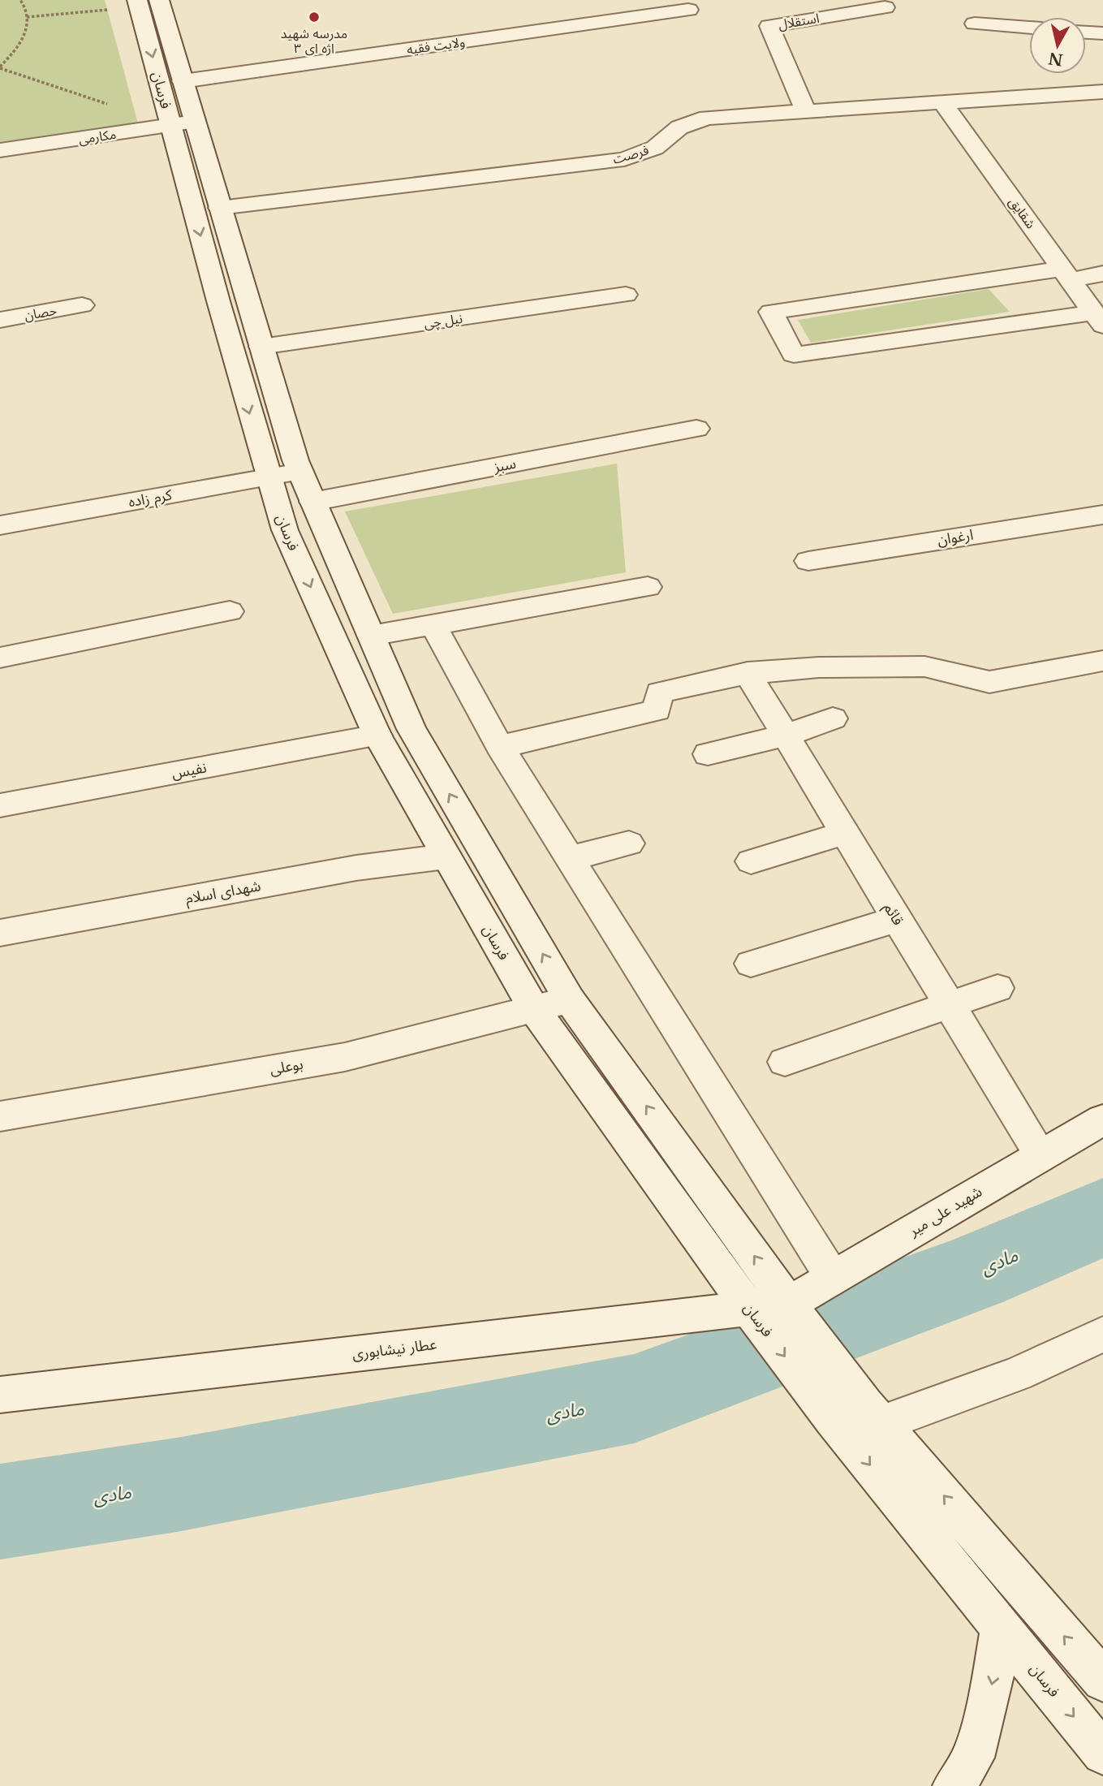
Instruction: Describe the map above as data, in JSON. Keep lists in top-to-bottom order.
{
  "streets": {
    "street": [
      "استقلال",
      "ولایت فقیه",
      "فرسان",
      "مکارمی",
      "فرصت",
      "شقایق",
      "حصان",
      "نیل چی",
      "سبز",
      "کرم زاده",
      "ارغوان",
      "نفیس",
      "شهدای اسلام",
      "قائم",
      "بوعلی",
      "شهید علی میر",
      "عطار نیشابوری"
    ]
  },
  "crossings": [
    ["استقلال", "فرصت"],
    ["ولایت فقیه", "فرسان"],
    ["فرسان", "مکارمی"],
    ["فرسان", "فرصت"],
    ["فرسان", "نیل چی"],
    ["فرسان", "سبز"],
    ["فرسان", "کرم زاده"],
    ["فرسان", "نفیس"],
    ["فرسان", "شهدای اسلام"],
    ["فرسان", "بوعلی"],
    ["فرسان", "شهید علی میر"],
    ["فرسان", "عطار نیشابوری"],
    ["فرصت", "شقایق"],
    ["قائم", "شهید علی میر"],
    ["شهید علی میر", "عطار نیشابوری"]
  ],
  "water": ["مادی"],
  "places": ["مدرسه شهید اژه ای ۳"],
  "north": "bottom"
}
